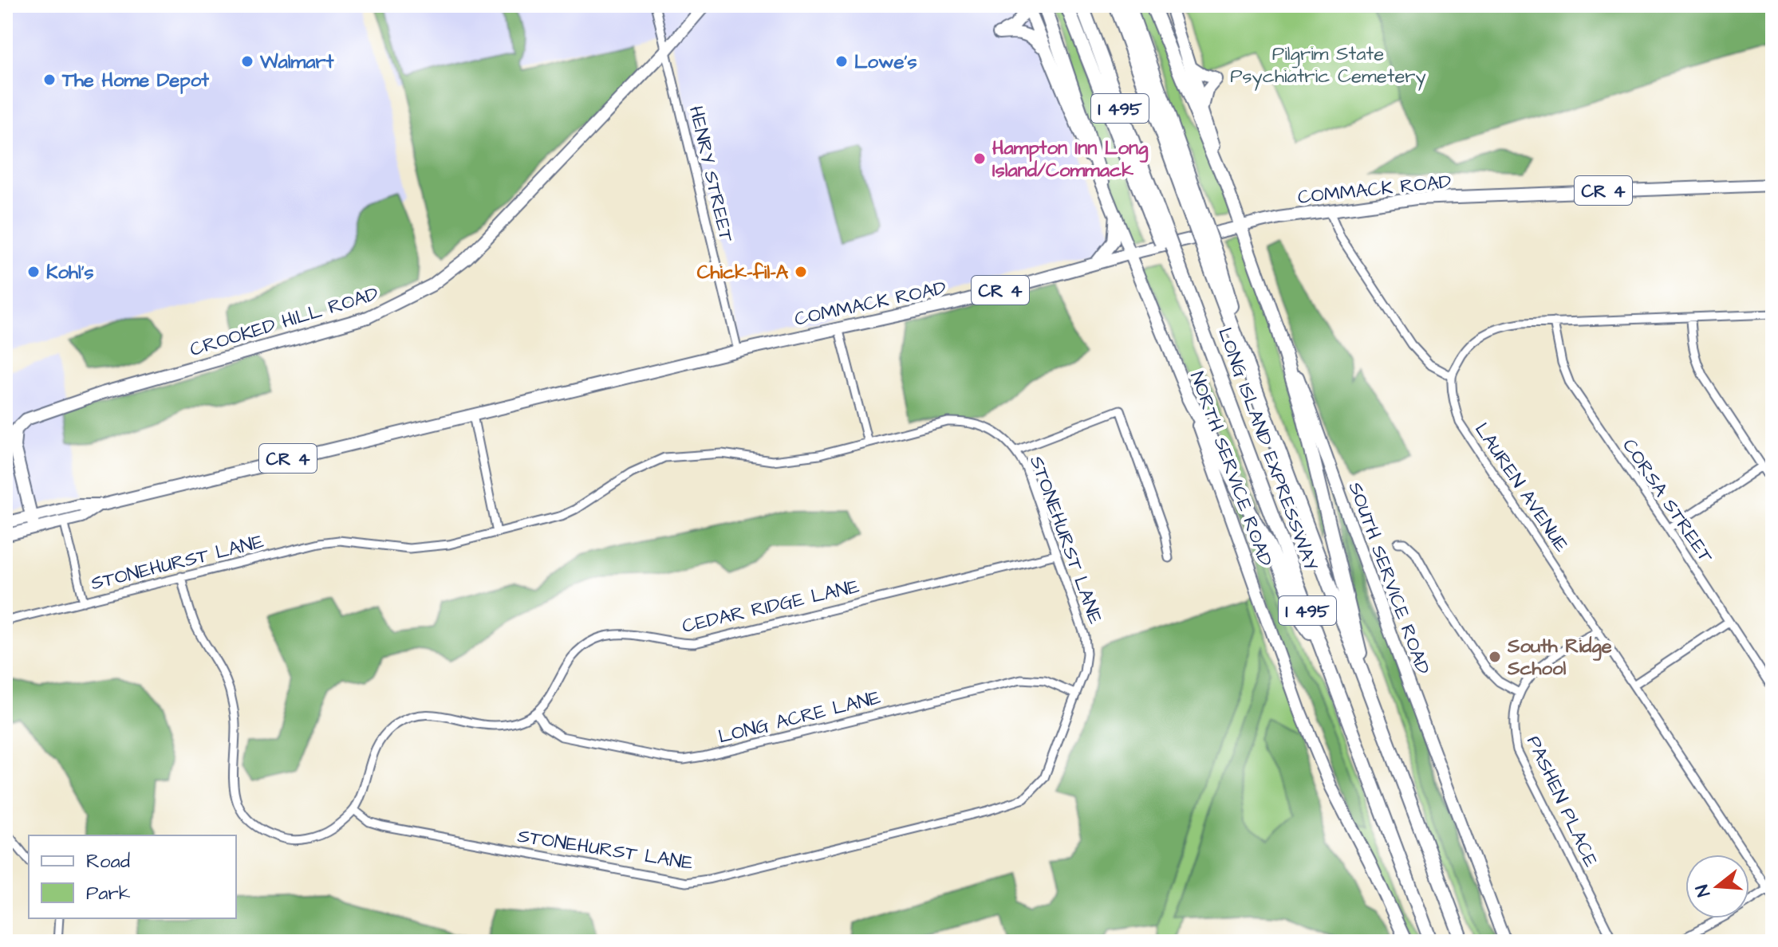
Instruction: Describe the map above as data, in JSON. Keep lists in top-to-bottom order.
{
  "streets": {
    "highway": ["I 495", "LONG ISLAND EXPRESSWAY"],
    "main road": [
      "COMMACK ROAD",
      "CR 4",
      "CROOKED HILL ROAD",
      "NORTH SERVICE ROAD",
      "SOUTH SERVICE ROAD"
    ],
    "street": [
      "HENRY STREET",
      "LAUREN AVENUE",
      "CORSA STREET",
      "STONEHURST LANE",
      "CEDAR RIDGE LANE",
      "LONG ACRE LANE",
      "PASHEN PLACE"
    ]
  },
  "crossings": [
    ["I 495", "LONG ISLAND EXPRESSWAY"],
    ["HENRY STREET", "COMMACK ROAD"],
    ["HENRY STREET", "CROOKED HILL ROAD"],
    ["COMMACK ROAD", "NORTH SERVICE ROAD"],
    ["COMMACK ROAD", "SOUTH SERVICE ROAD"],
    ["LAUREN AVENUE", "PASHEN PLACE"],
    ["STONEHURST LANE", "CEDAR RIDGE LANE"],
    ["STONEHURST LANE", "LONG ACRE LANE"],
    ["CEDAR RIDGE LANE", "LONG ACRE LANE"]
  ],
  "parks": ["Pilgrim State Psychiatric Cemetery"],
  "places": [
    "Walmart",
    "Lowe's",
    "The Home Depot",
    "Hampton Inn Long Island/Commack",
    "Kohl's",
    "Chick-fil-A",
    "South Ridge School"
  ],
  "legend": ["Road", "Park"],
  "north": "left"
}
